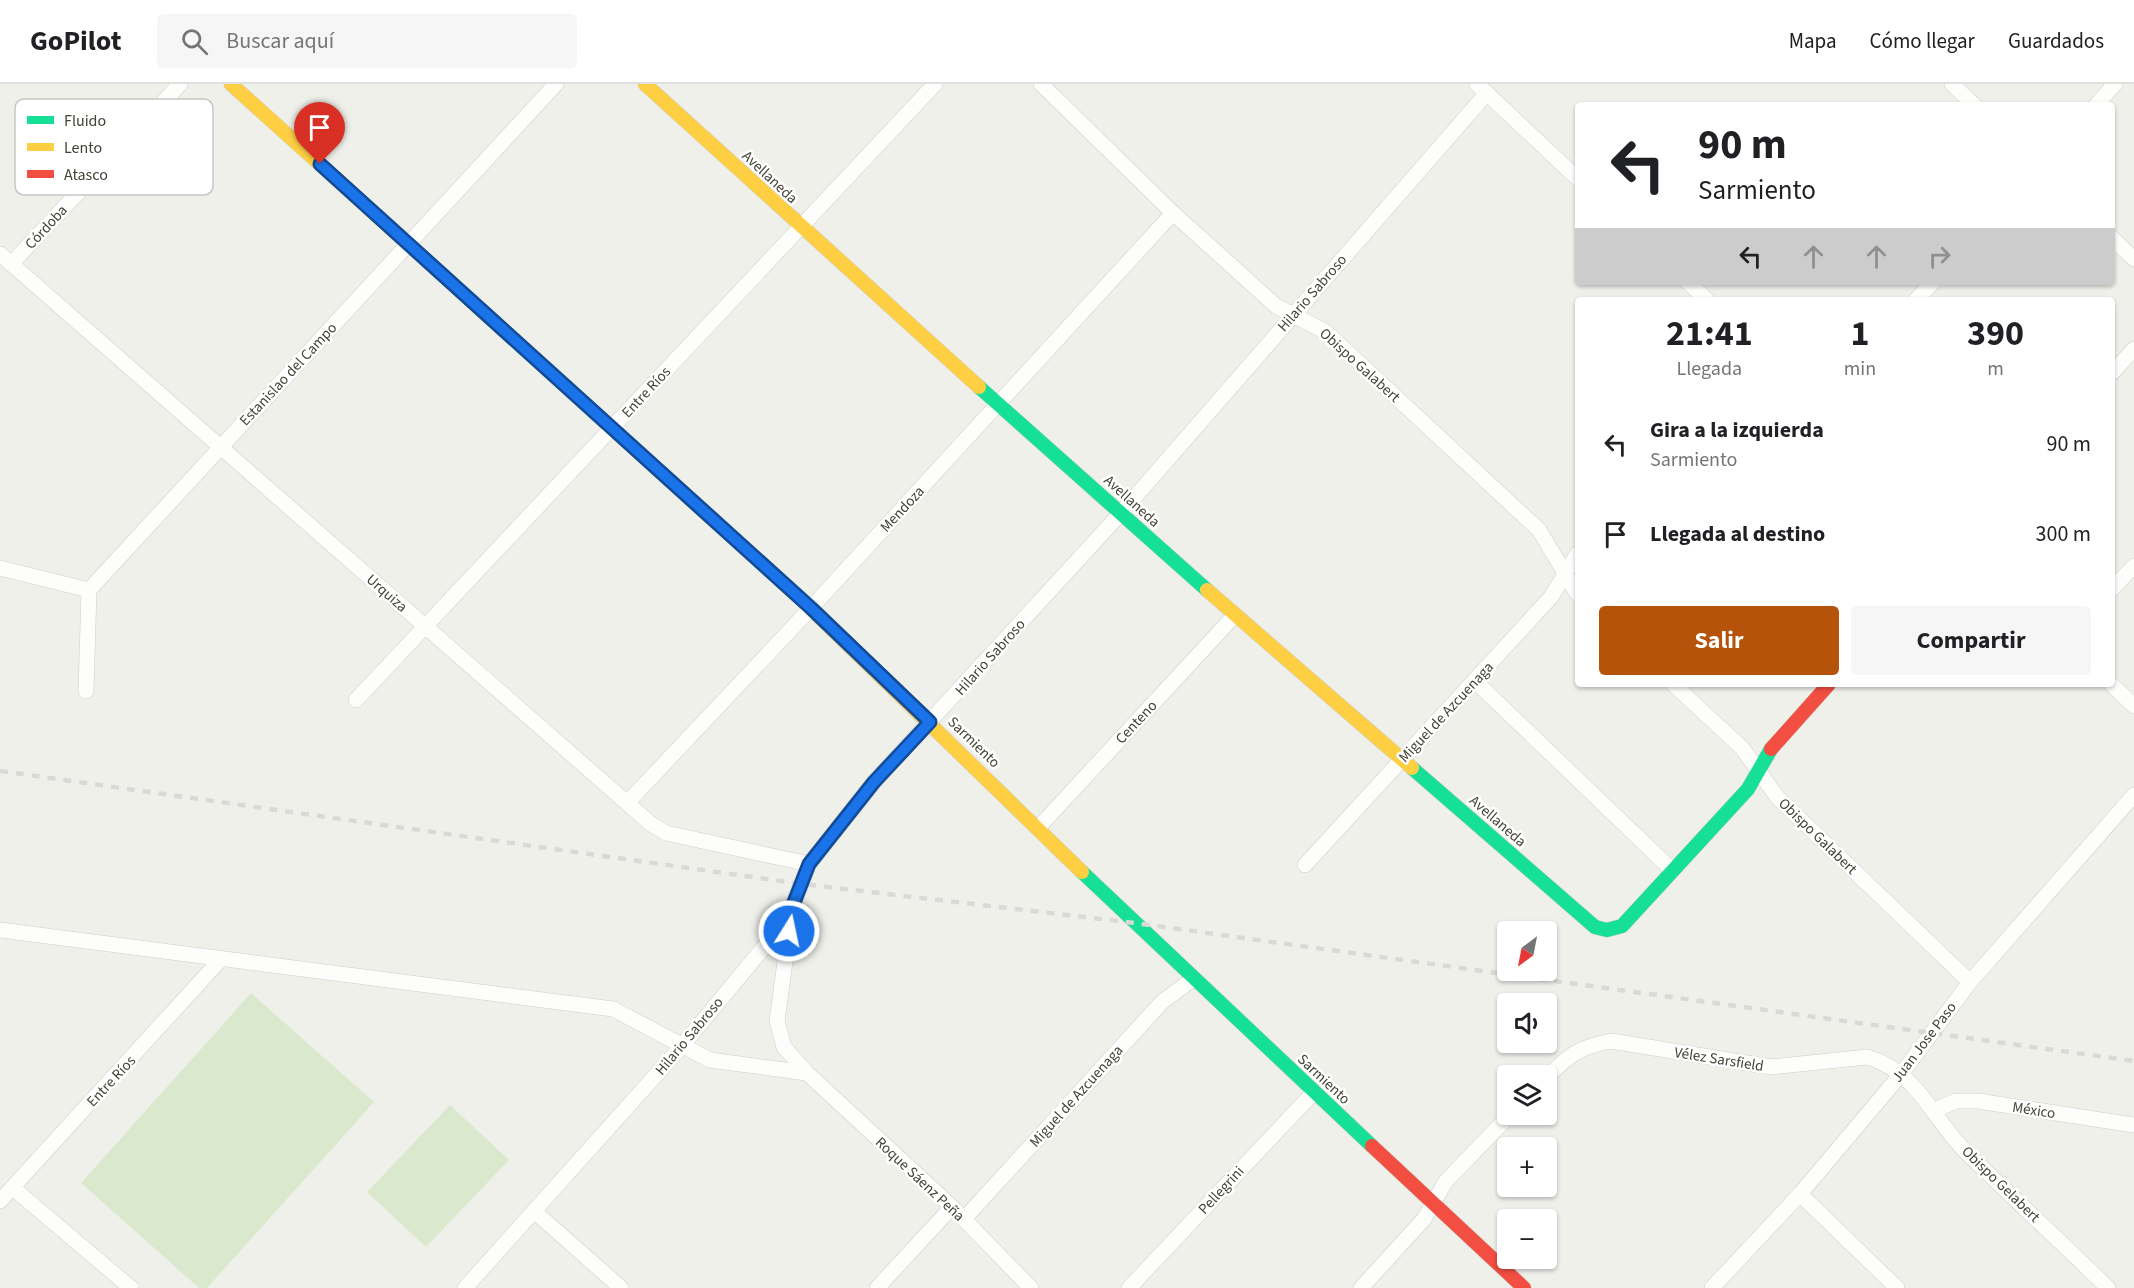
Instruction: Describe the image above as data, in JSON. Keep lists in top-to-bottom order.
{
  "streets": {
    "street": [
      "Avellaneda",
      "Córdoba",
      "Hilario Sabroso",
      "Obispo Galabert",
      "Estanislao del Campo",
      "Entre Ríos",
      "Mendoza",
      "Urquiza",
      "Miguel de Azcuenaga",
      "Centeno",
      "Sarmiento",
      "Juan Jose Paso",
      "Vélez Sarsfield",
      "México",
      "Roque Sáenz Peña",
      "Obispo Gelabert",
      "Pellegrini"
    ]
  },
  "crossings": [
    ["Avellaneda", "Hilario Sabroso"],
    ["Avellaneda", "Entre Ríos"],
    ["Avellaneda", "Mendoza"],
    ["Avellaneda", "Miguel de Azcuenaga"],
    ["Avellaneda", "Centeno"],
    ["Córdoba", "Urquiza"],
    ["Hilario Sabroso", "Obispo Galabert"],
    ["Hilario Sabroso", "Urquiza"],
    ["Hilario Sabroso", "Sarmiento"],
    ["Hilario Sabroso", "Roque Sáenz Peña"],
    ["Obispo Galabert", "Mendoza"],
    ["Obispo Galabert", "Miguel de Azcuenaga"],
    ["Obispo Galabert", "Juan Jose Paso"],
    ["Estanislao del Campo", "Urquiza"],
    ["Estanislao del Campo", "Sarmiento"],
    ["Entre Ríos", "Urquiza"],
    ["Entre Ríos", "Sarmiento"],
    ["Mendoza", "Urquiza"],
    ["Mendoza", "Sarmiento"],
    ["Miguel de Azcuenaga", "Sarmiento"],
    ["Miguel de Azcuenaga", "Roque Sáenz Peña"],
    ["Centeno", "Sarmiento"],
    ["Sarmiento", "Pellegrini"],
    ["Juan Jose Paso", "Vélez Sarsfield"],
    ["Juan Jose Paso", "Obispo Gelabert"],
    ["Vélez Sarsfield", "Obispo Gelabert"],
    ["México", "Obispo Gelabert"]
  ],
  "legend": ["Fluido", "Lento", "Atasco"],
  "north": "bottom left",
  "page": {
    "header": "GoPilot",
    "search": "Buscar aquí",
    "nav": ["Mapa", "Cómo llegar", "Guardados"],
    "turn": ["90 m", "Sarmiento"],
    "eta": [
      "21:41",
      "Llegada",
      "1",
      "min",
      "390",
      "m"
    ],
    "list": [
      {
        "name": "Gira a la izquierda",
        "note": "Sarmiento",
        "value": "90 m"
      },
      {
        "name": "Llegada al destino",
        "value": "300 m"
      }
    ],
    "buttons": ["Salir", "Compartir"],
    "map_buttons": ["+", "−"]
  }
}
